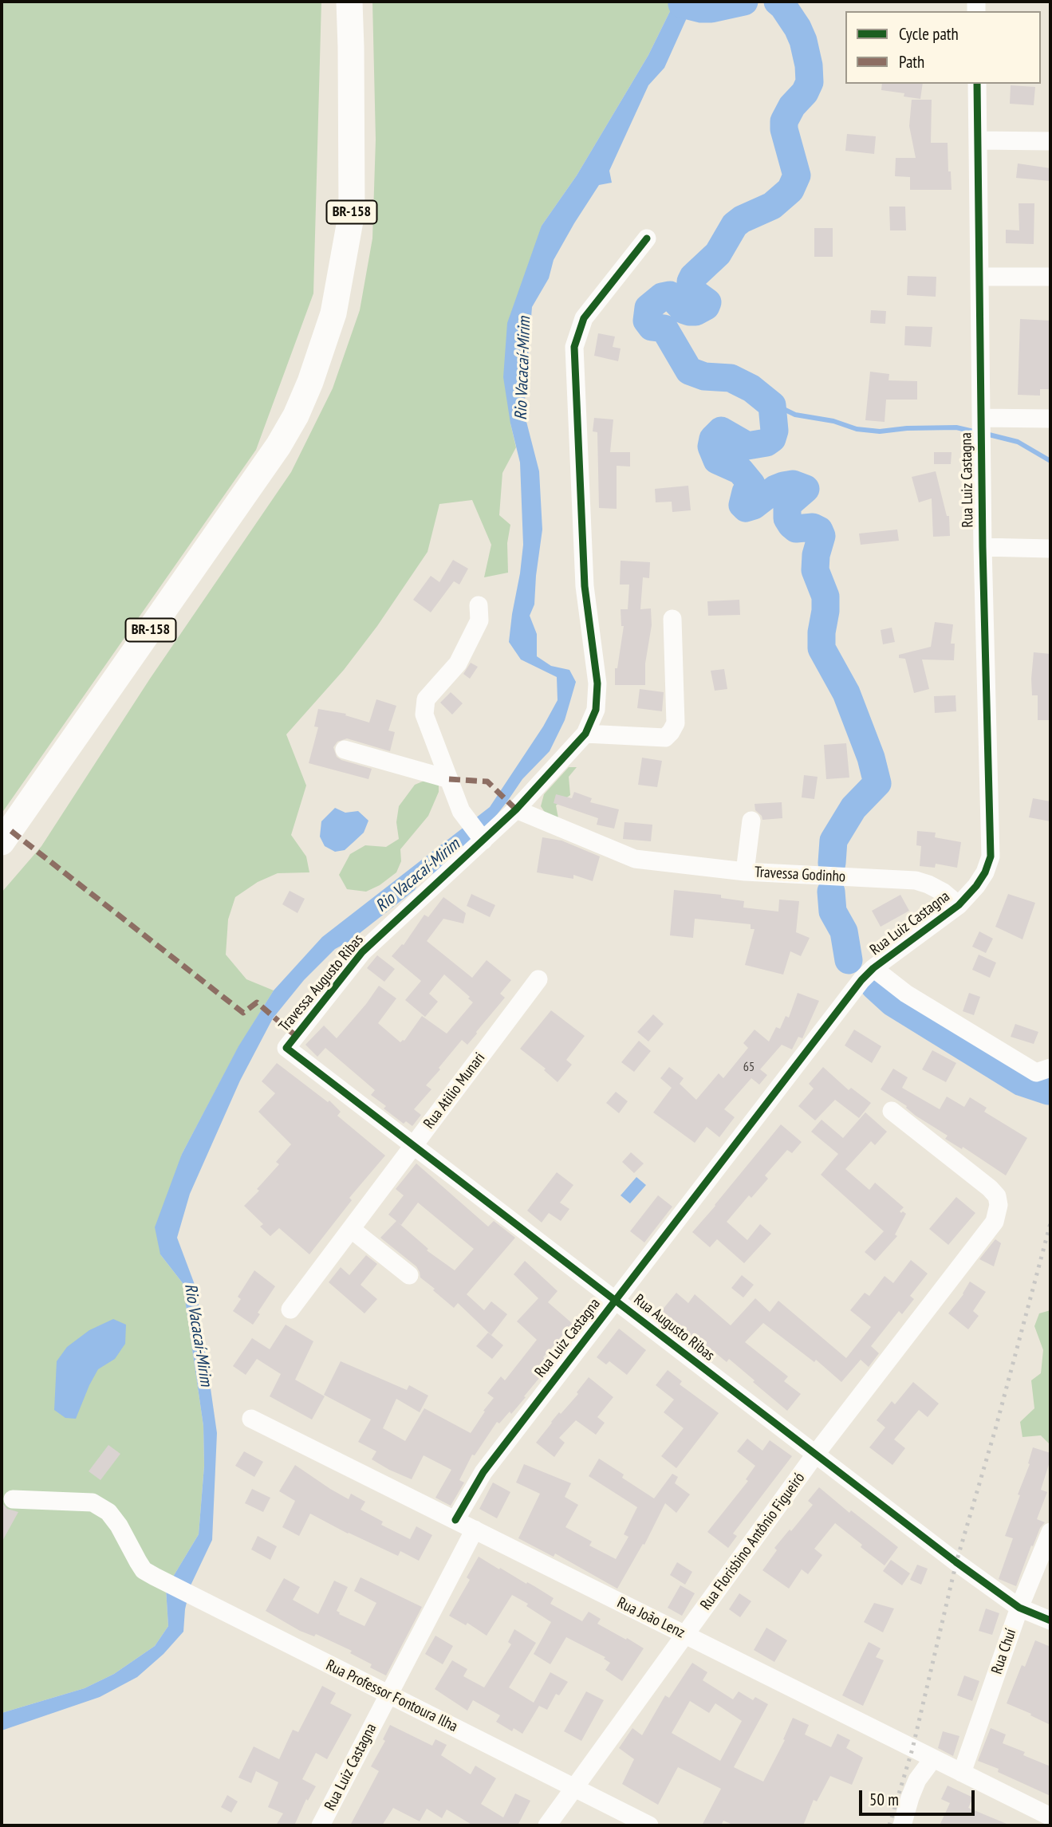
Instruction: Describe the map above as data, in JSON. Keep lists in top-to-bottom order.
{
  "streets": {
    "highway": ["BR-158"],
    "street": [
      "Rua Luiz Castagna",
      "Travessa Godinho",
      "Travessa Augusto Ribas",
      "Rua Atilio Munari",
      "Rua Augusto Ribas",
      "Rua Florisbino Antônio Figueiró",
      "Rua João Lenz",
      "Rua Chuí",
      "Rua Professor Fontoura Ilha"
    ]
  },
  "crossings": [
    ["Rua Luiz Castagna", "Travessa Godinho"],
    ["Rua Luiz Castagna", "Rua Augusto Ribas"],
    ["Rua Luiz Castagna", "Rua João Lenz"],
    ["Rua Luiz Castagna", "Rua Professor Fontoura Ilha"],
    ["Travessa Godinho", "Travessa Augusto Ribas"],
    ["Travessa Augusto Ribas", "Rua Augusto Ribas"],
    ["Rua Atilio Munari", "Rua Augusto Ribas"],
    ["Rua Augusto Ribas", "Rua Florisbino Antônio Figueiró"],
    ["Rua Augusto Ribas", "Rua Chuí"],
    ["Rua Florisbino Antônio Figueiró", "Rua João Lenz"],
    ["Rua Florisbino Antônio Figueiró", "Rua Professor Fontoura Ilha"],
    ["Rua João Lenz", "Rua Chuí"]
  ],
  "water": ["Rio Vacacaí-Mirim"],
  "house_numbers": ["65"],
  "legend": ["Cycle path", "Path"],
  "scale_bar": "50 m"
}
